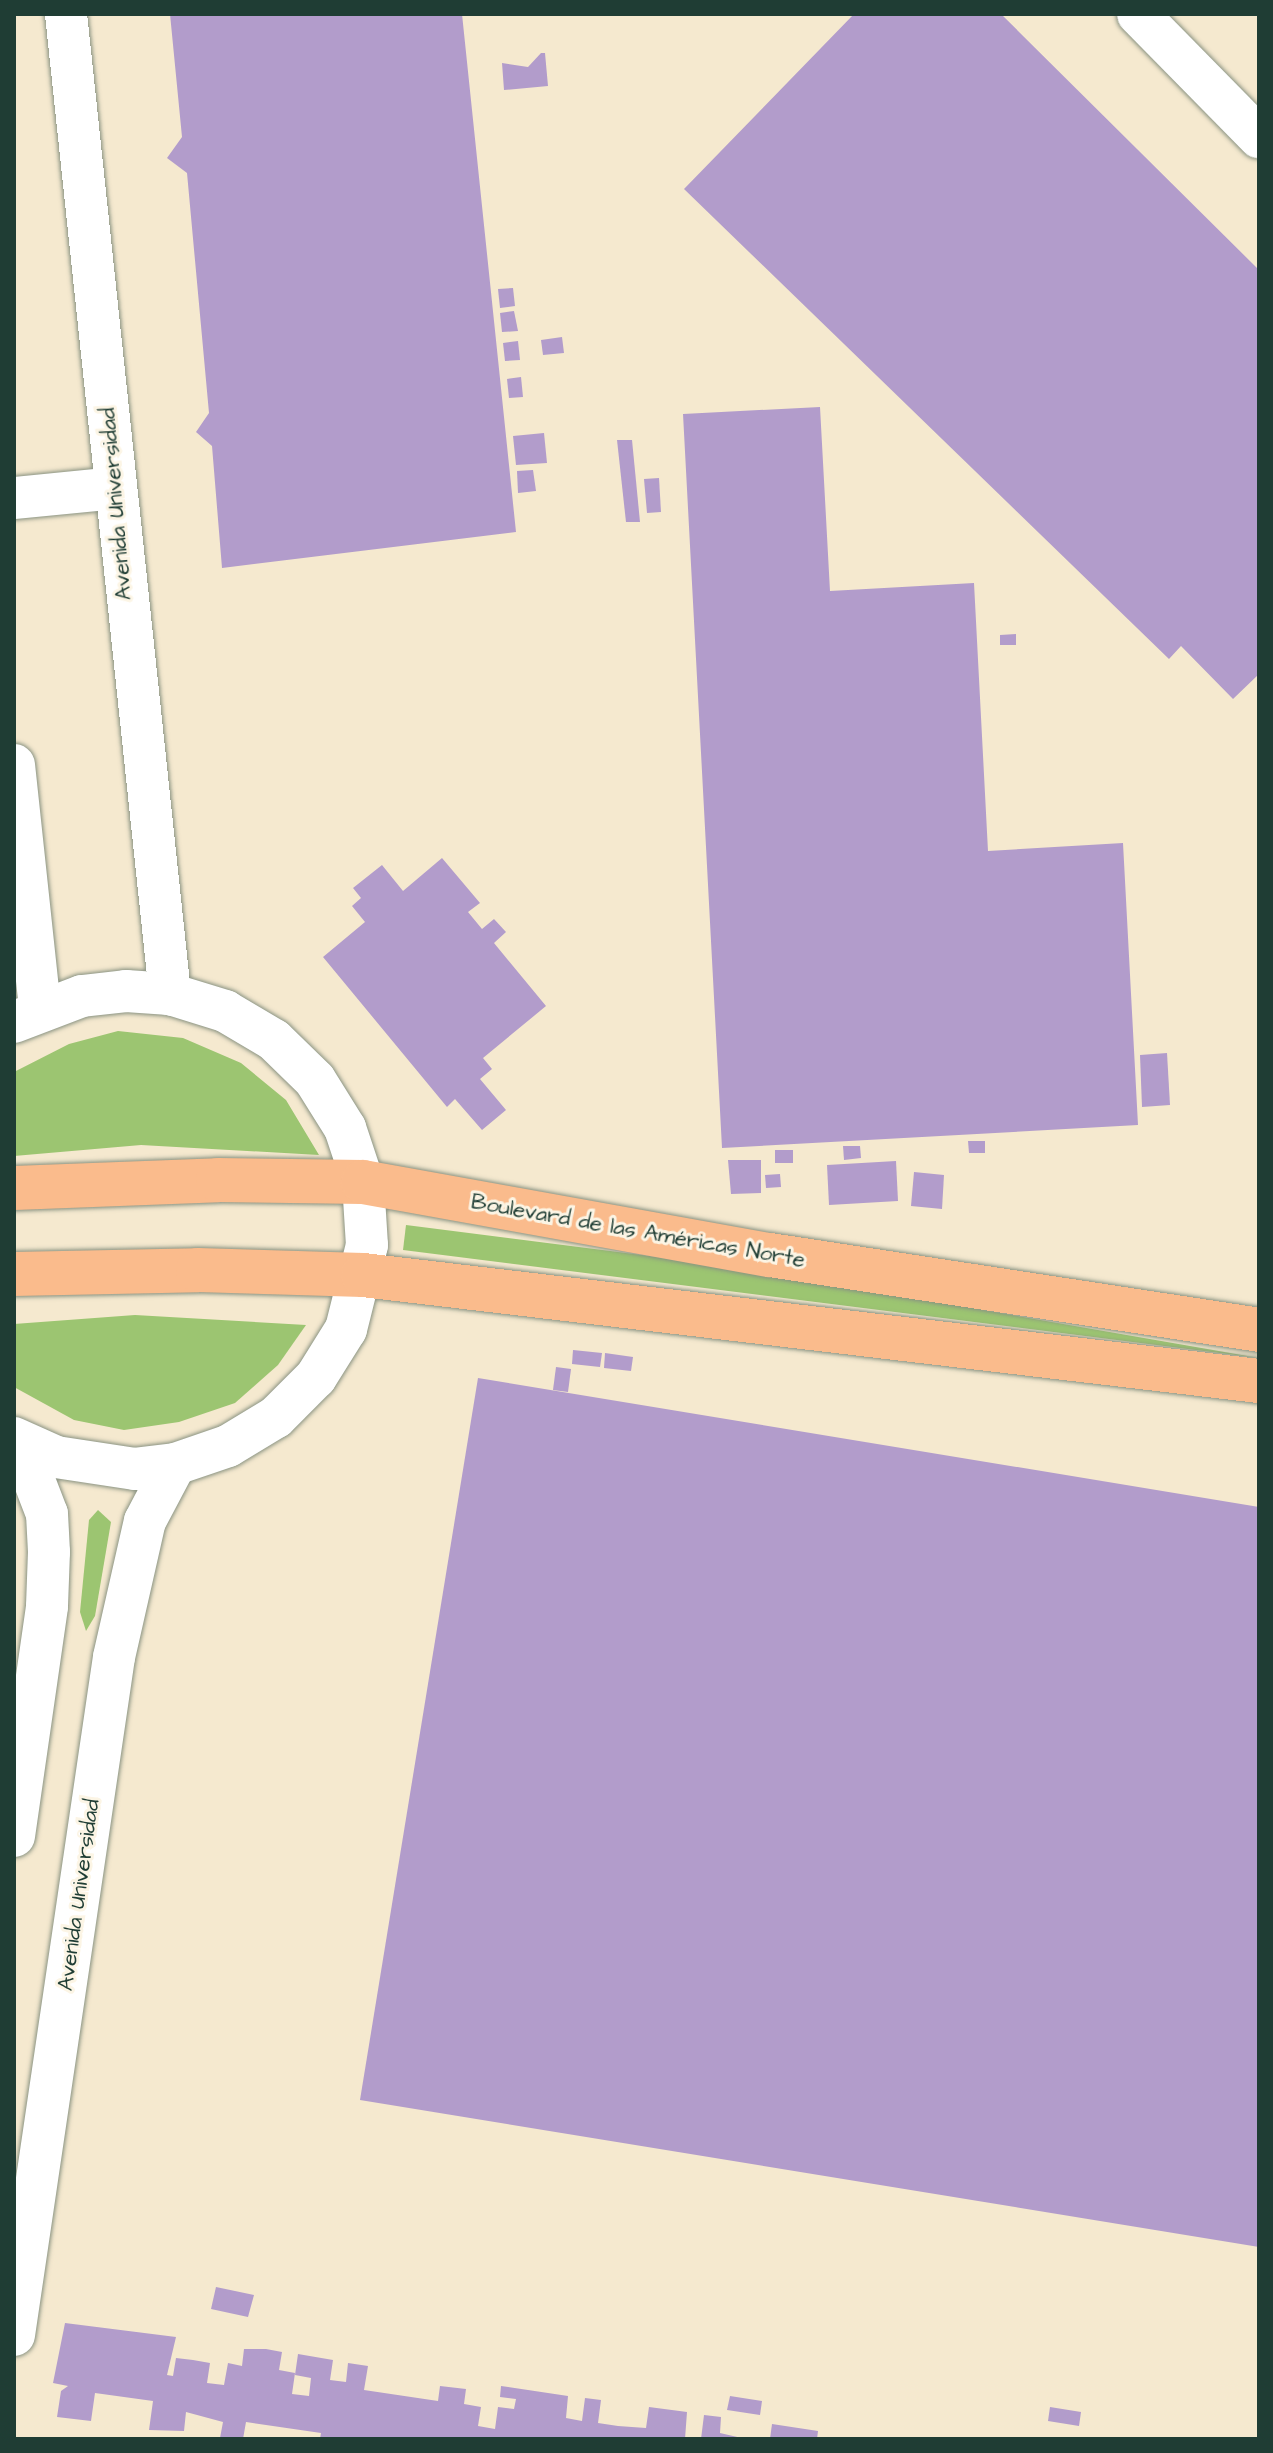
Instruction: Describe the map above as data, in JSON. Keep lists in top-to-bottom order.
{
  "streets": {
    "main road": ["Boulevard de las Américas Norte"],
    "street": ["Avenida Universidad"]
  }
}
